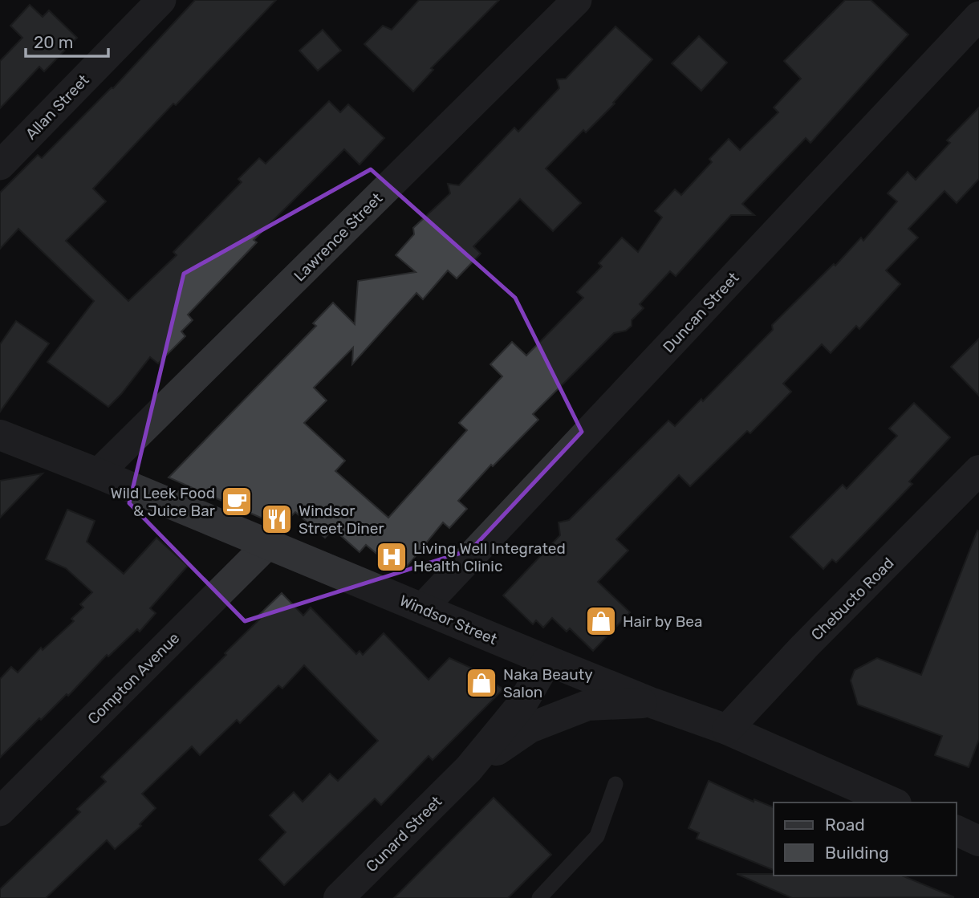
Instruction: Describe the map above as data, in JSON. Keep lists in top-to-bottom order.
{
  "streets": {
    "street": [
      "Allan Street",
      "Lawrence Street",
      "Duncan Street",
      "Chebucto Road",
      "Windsor Street",
      "Compton Avenue",
      "Cunard Street"
    ]
  },
  "crossings": [
    ["Lawrence Street", "Windsor Street"],
    ["Duncan Street", "Windsor Street"],
    ["Chebucto Road", "Windsor Street"],
    ["Windsor Street", "Compton Avenue"],
    ["Windsor Street", "Cunard Street"]
  ],
  "places": {
    "cafe": ["Wild Leek Food & Juice Bar"],
    "restaurant": ["Windsor Street Diner"],
    "hospital": ["Living Well Integrated Health Clinic"],
    "shop": ["Hair by Bea", "Naka Beauty Salon"]
  },
  "legend": ["Road", "Building"],
  "scale_bar": "20 m"
}
